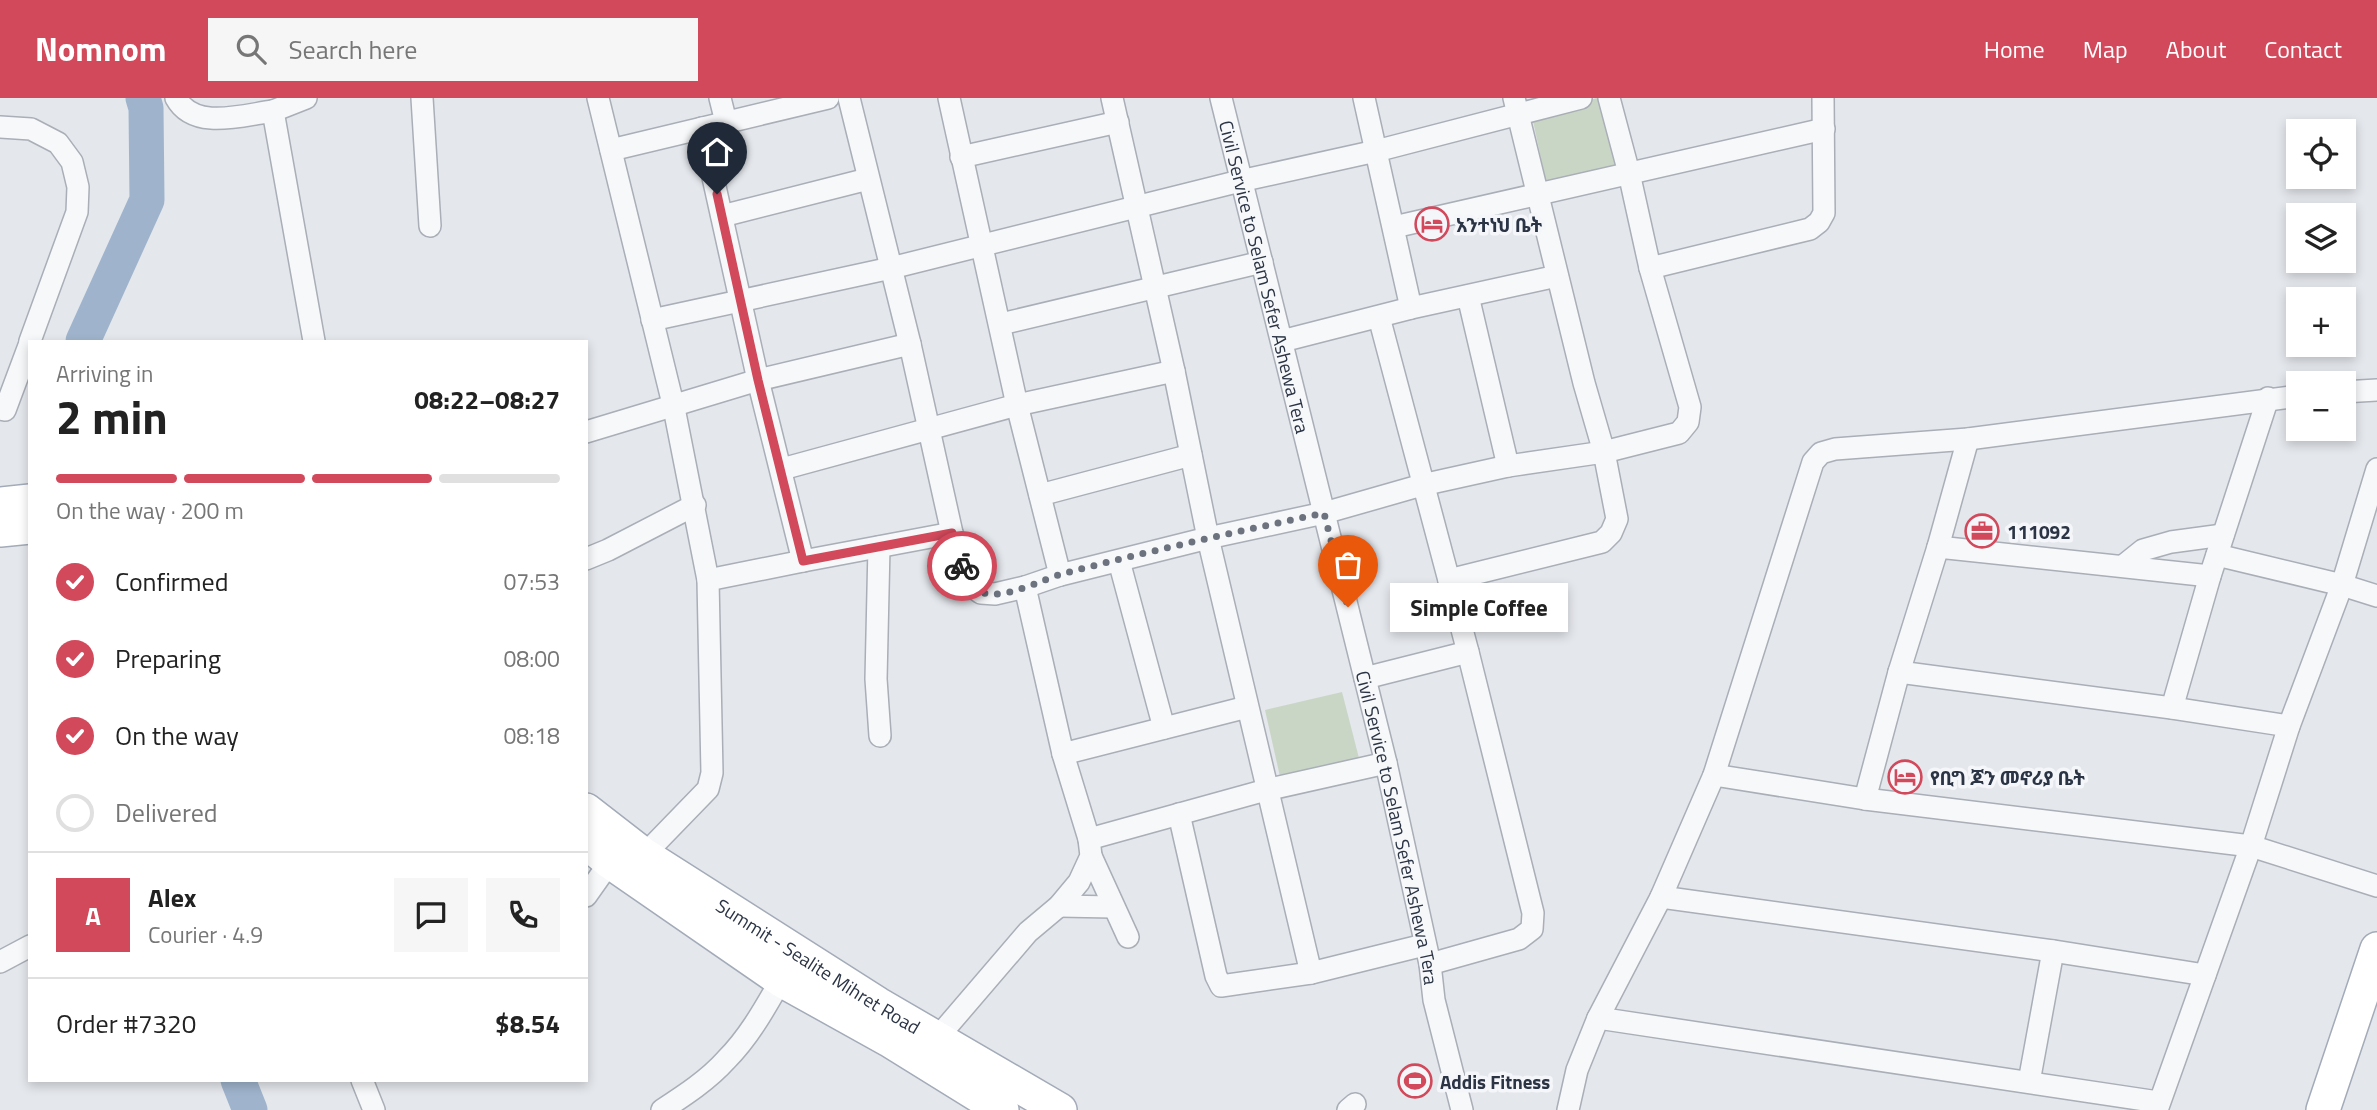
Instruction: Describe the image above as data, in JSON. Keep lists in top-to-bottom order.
{
  "streets": {
    "main road": ["Summit - Sealite Mihret Road"],
    "street": ["Civil Service to Selam Sefer Ashewa Tera"]
  },
  "places": {
    "hotel": ["አንተነህ ቤት", "የቢግ ጆን መኖሪያ ቤት"],
    "office": ["111092"],
    "other": ["Simple Coffee"],
    "sports": ["Addis Fitness"]
  },
  "page": {
    "header": "Nomnom",
    "search": "Search here",
    "nav": [
      "Home",
      "Map",
      "About",
      "Contact"
    ],
    "map_buttons": ["+", "−"],
    "heading": ["2 min", "Arriving in", "08:22–08:27"],
    "panel": [
      "Alex",
      "Courier · 4.9",
      "Order #7320",
      "$8.54"
    ],
    "bar": "On the way · 200 m",
    "list": [
      ["Confirmed", "07:53"],
      ["Preparing", "08:00"],
      ["On the way", "08:18"],
      "Delivered"
    ],
    "bubble": "Simple Coffee",
    "round": "A"
  }
}
